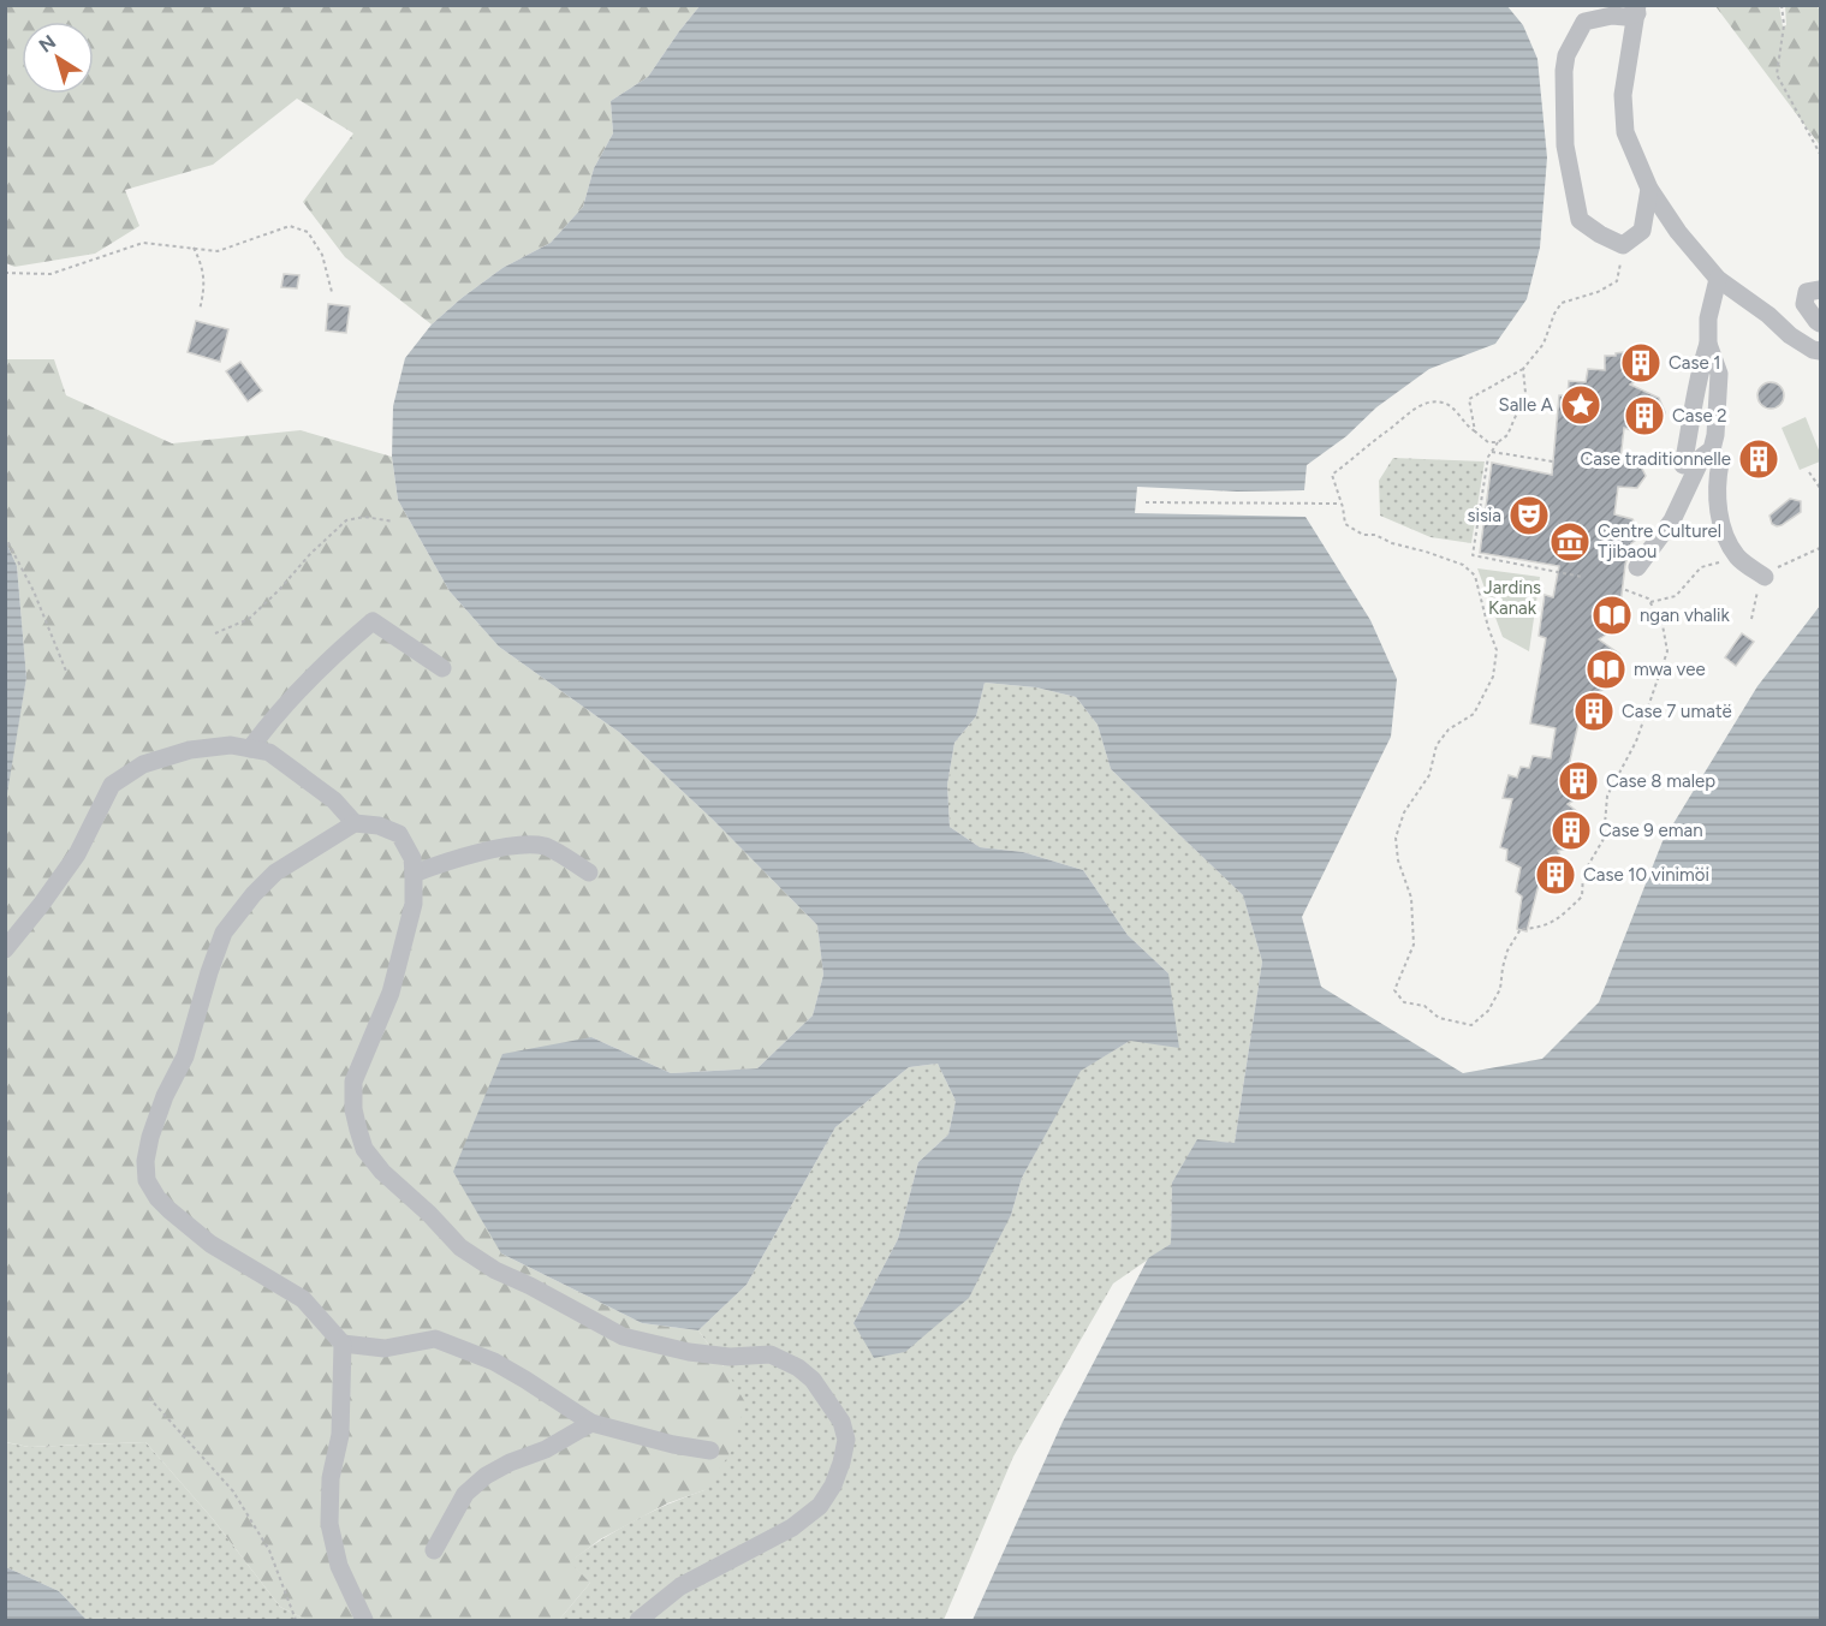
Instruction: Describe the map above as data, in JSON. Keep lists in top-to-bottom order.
{
  "parks": ["Jardins Kanak"],
  "places": {
    "building": [
      "Case 1",
      "Case 2",
      "Case traditionnelle",
      "Case 7 umatë",
      "Case 8 malep",
      "Case 9 eman",
      "Case 10 vinimöi"
    ],
    "place": ["Salle A"],
    "theatre": ["sisia"],
    "museum": ["Centre Culturel Tjibaou"],
    "library": ["ngan vhalik", "mwa vee"]
  },
  "north": "top left"
}
